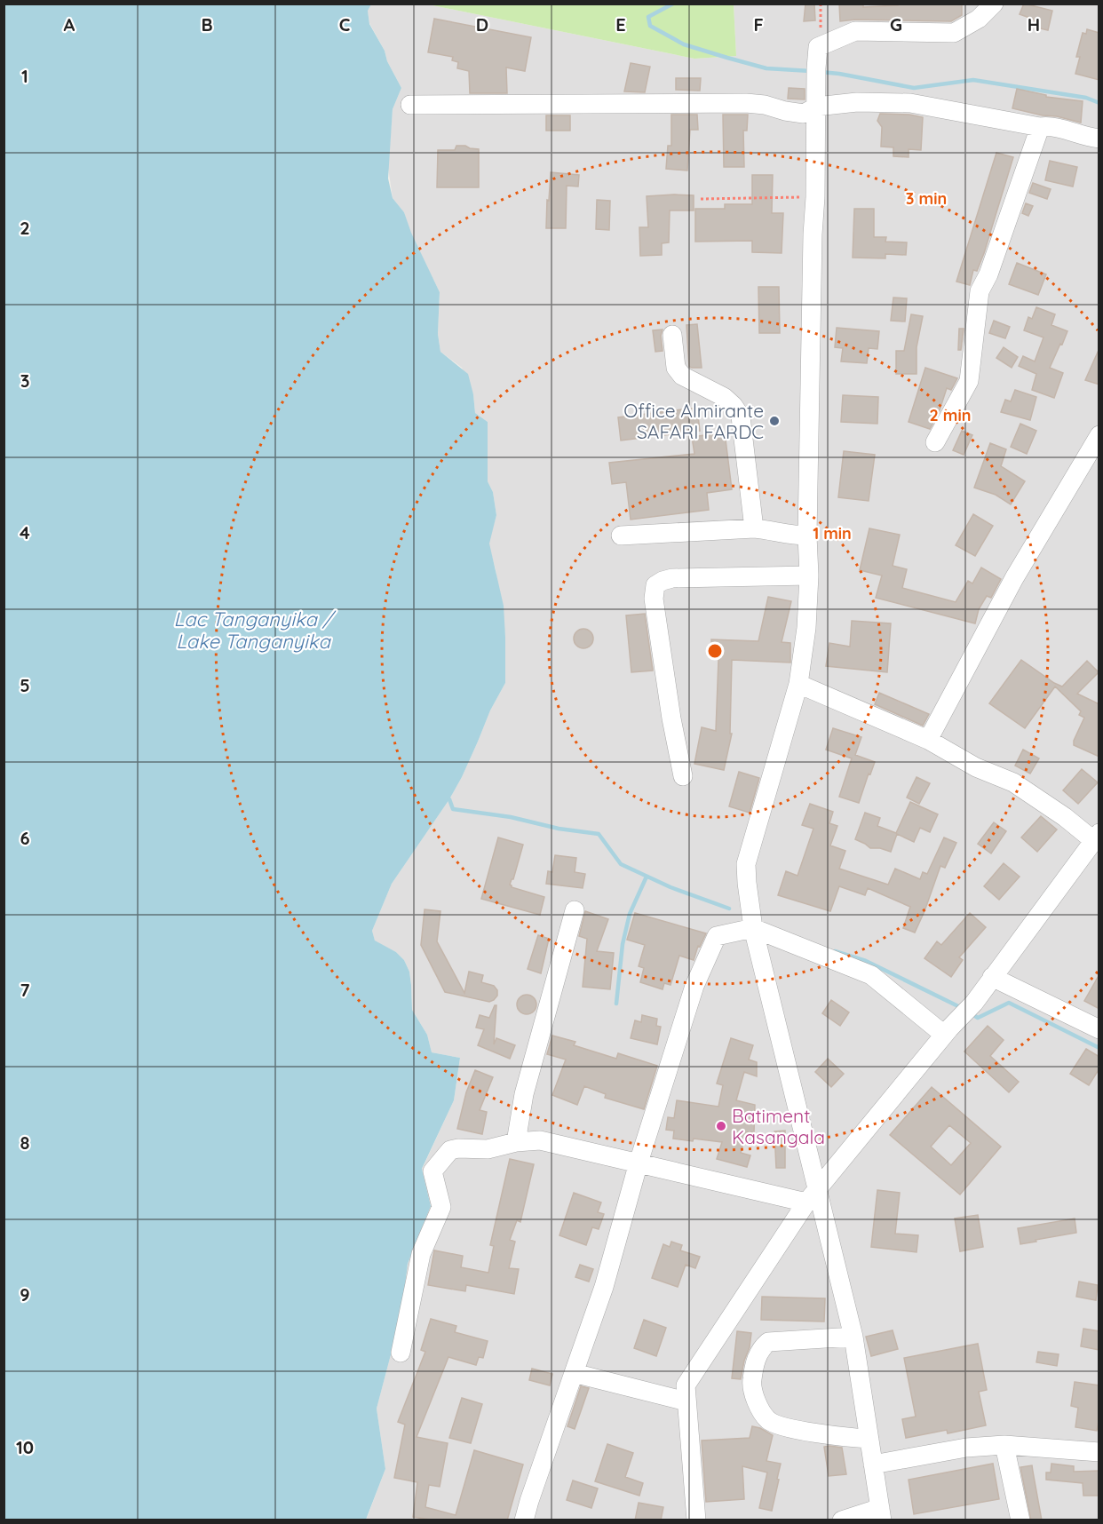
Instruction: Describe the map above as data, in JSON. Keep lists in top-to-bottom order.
{
  "water": ["Lac Tanganyika / Lake Tanganyika"],
  "places": ["Office Almirante SAFARI FARDC", "Batiment Kasangala"],
  "grid": {
    "columns": [
      "A",
      "B",
      "C",
      "D",
      "E",
      "F",
      "G",
      "H"
    ],
    "rows": [
      "1",
      "2",
      "3",
      "4",
      "5",
      "6",
      "7",
      "8",
      "9",
      "10"
    ]
  },
  "rings": ["3 min", "2 min", "1 min"]
}
